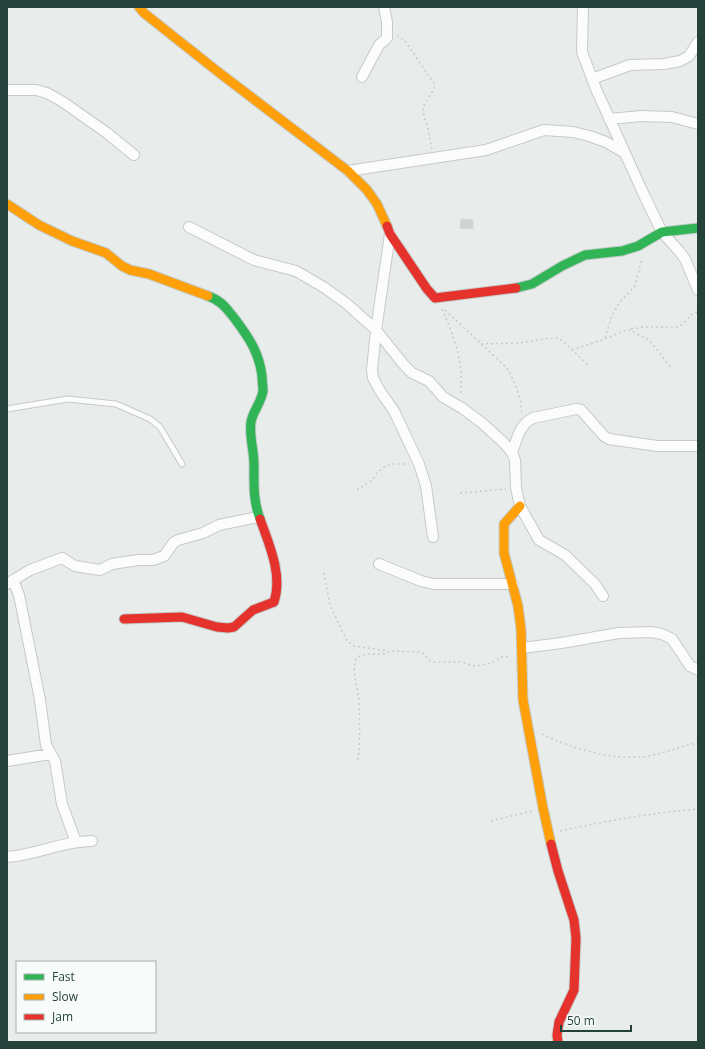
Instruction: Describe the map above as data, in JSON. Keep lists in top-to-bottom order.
{
  "legend": ["Fast", "Slow", "Jam"],
  "scale_bar": "50 m"
}
